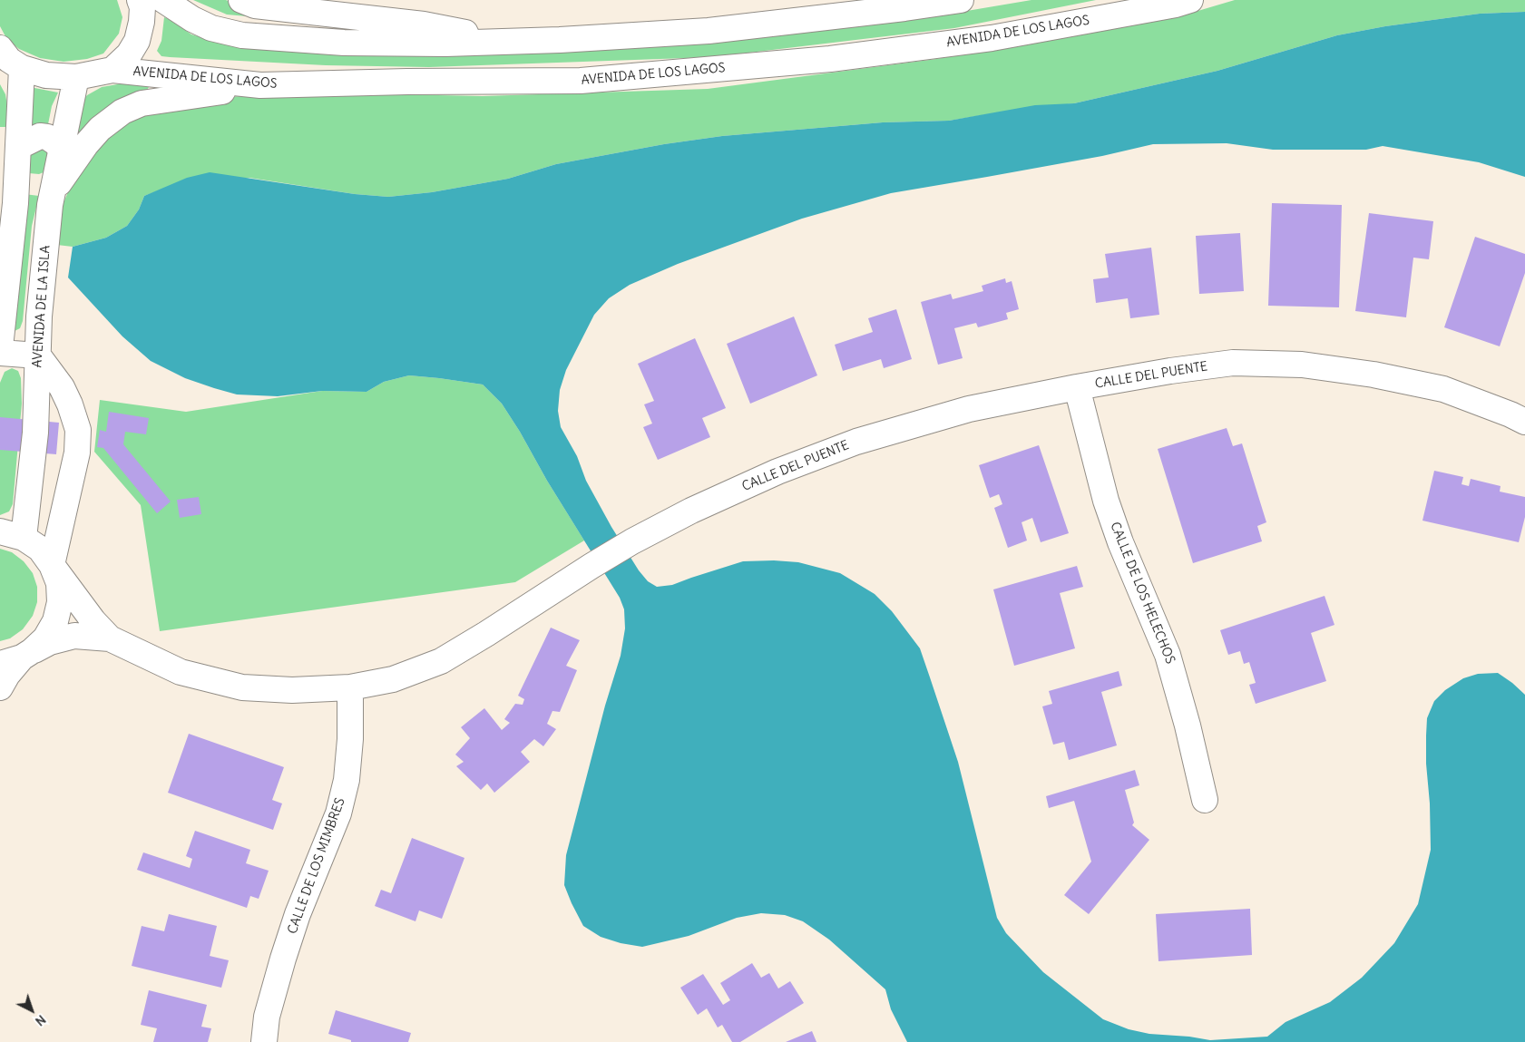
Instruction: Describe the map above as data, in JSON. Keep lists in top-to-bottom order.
{
  "streets": {
    "street": [
      "AVENIDA DE LOS LAGOS",
      "AVENIDA DE LA ISLA",
      "CALLE DEL PUENTE",
      "CALLE DE LOS HELECHOS",
      "CALLE DE LOS MIMBRES"
    ]
  },
  "crossings": [
    ["AVENIDA DE LA ISLA", "CALLE DEL PUENTE"],
    ["CALLE DEL PUENTE", "CALLE DE LOS HELECHOS"],
    ["CALLE DEL PUENTE", "CALLE DE LOS MIMBRES"]
  ],
  "north": "bottom right"
}
